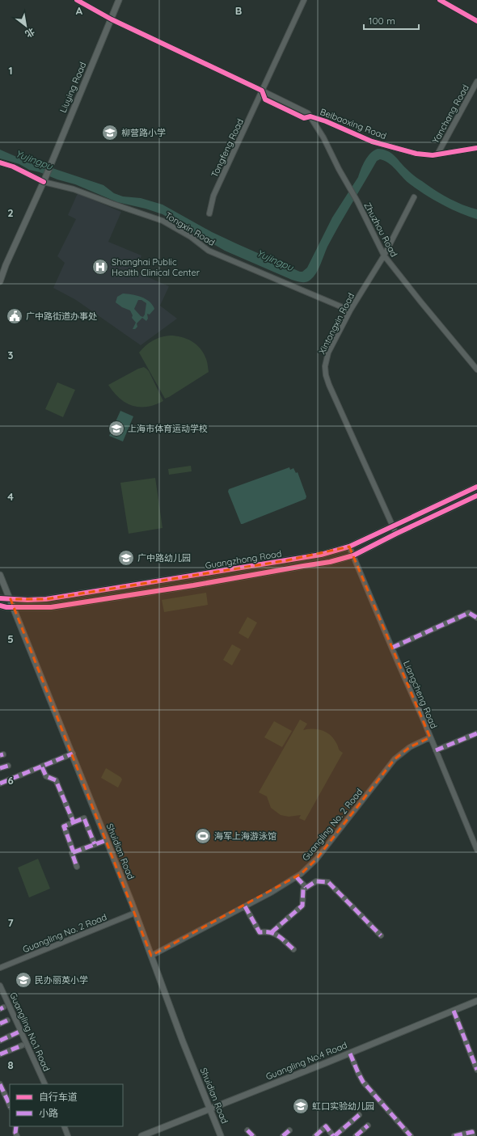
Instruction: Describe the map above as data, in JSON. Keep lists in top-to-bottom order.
{
  "streets": {
    "main road": [
      "Liuying Road",
      "Guangzhong Road",
      "Shuidian Road",
      "Guangling No.4 Road"
    ],
    "street": [
      "Yanchang Road",
      "Beibaoxing Road",
      "Tongfeng Road",
      "Tongxin Road",
      "Zhuzhou Road",
      "Xintongxin Road",
      "Liangcheng Road",
      "Guangling No. 2 Road",
      "Guangling No.1 Road"
    ]
  },
  "crossings": [
    ["Liuying Road", "Beibaoxing Road"],
    ["Liuying Road", "Tongxin Road"],
    ["Yanchang Road", "Beibaoxing Road"],
    ["Beibaoxing Road", "Tongfeng Road"],
    ["Beibaoxing Road", "Zhuzhou Road"],
    ["Tongxin Road", "Xintongxin Road"],
    ["Zhuzhou Road", "Xintongxin Road"],
    ["Xintongxin Road", "Guangzhong Road"],
    ["Guangzhong Road", "Liangcheng Road"],
    ["Guangzhong Road", "Shuidian Road"],
    ["Liangcheng Road", "Guangling No. 2 Road"],
    ["Guangling No. 2 Road", "Shuidian Road"],
    ["Shuidian Road", "Guangling No.4 Road"]
  ],
  "water": ["Yujingpu"],
  "places": {
    "school or university": [
      "柳营路小学",
      "上海市体育运动学校",
      "广中路幼儿园",
      "民办丽英小学",
      "虹口实验幼儿园"
    ],
    "hospital": ["Shanghai Public Health Clinical Center"],
    "public building": ["广中路街道办事处"],
    "sports": ["海军上海游泳馆"]
  },
  "legend": ["自行车道", "小路"],
  "scale_bar": "100 m",
  "north": "bottom right",
  "grid": {
    "columns": ["A", "B"],
    "rows": [
      "1",
      "2",
      "3",
      "4",
      "5",
      "6",
      "7",
      "8"
    ]
  }
}
